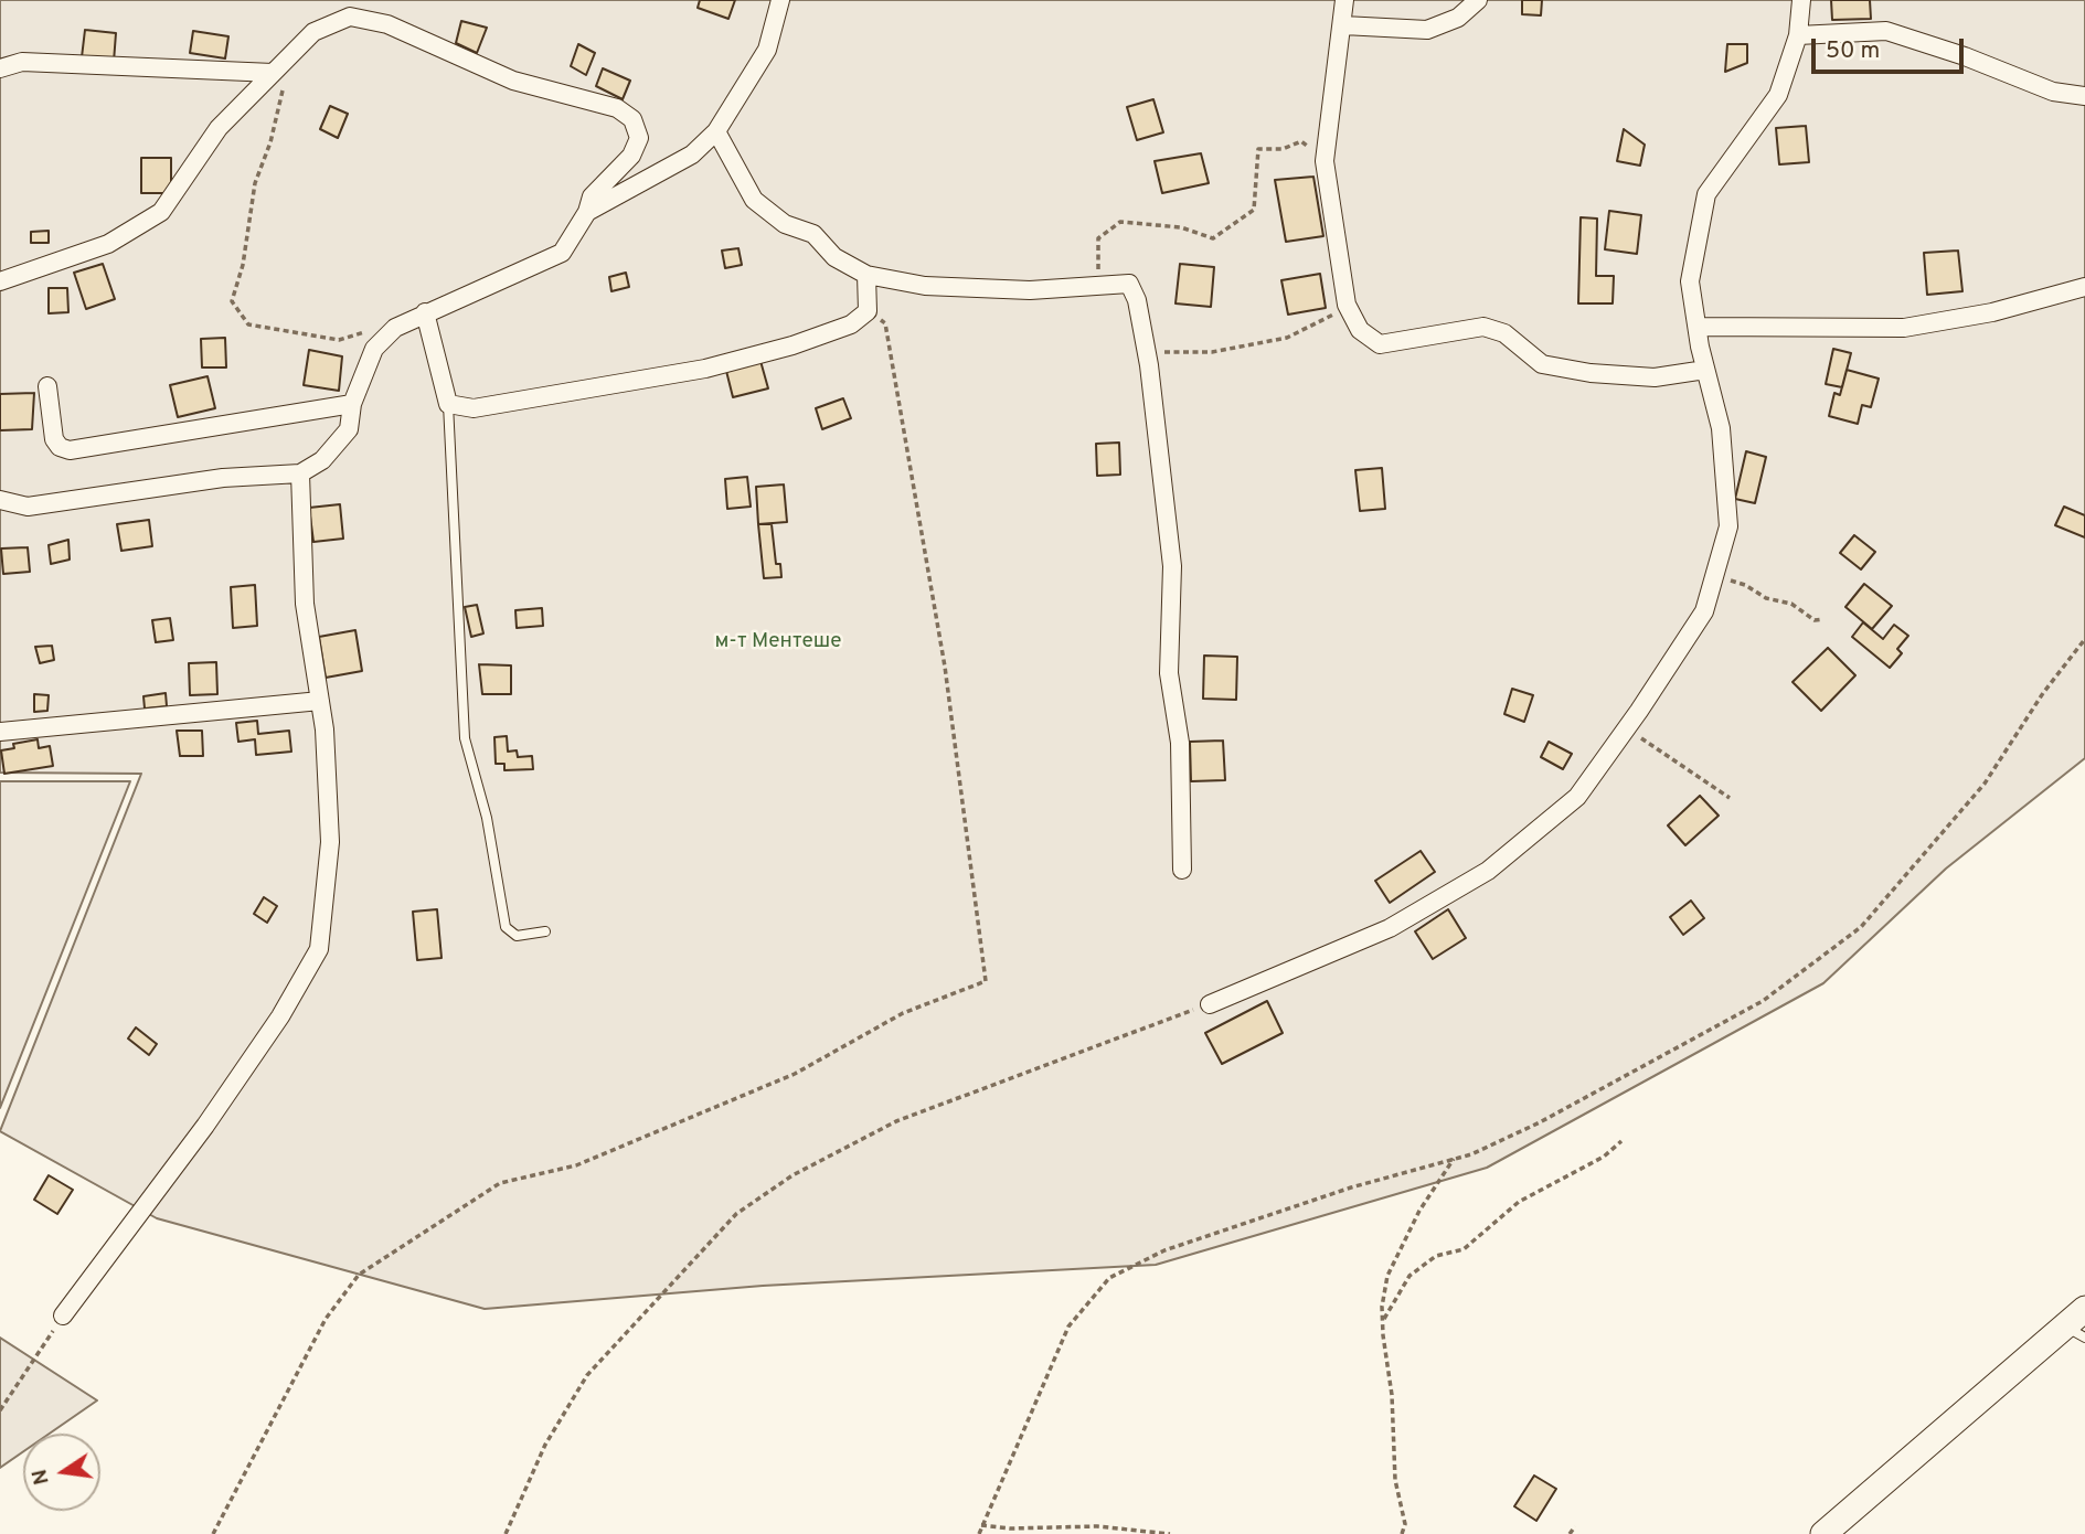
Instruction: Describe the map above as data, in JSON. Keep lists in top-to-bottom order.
{
  "parks": ["м-т Ментeше"],
  "scale_bar": "50 m",
  "north": "left"
}
